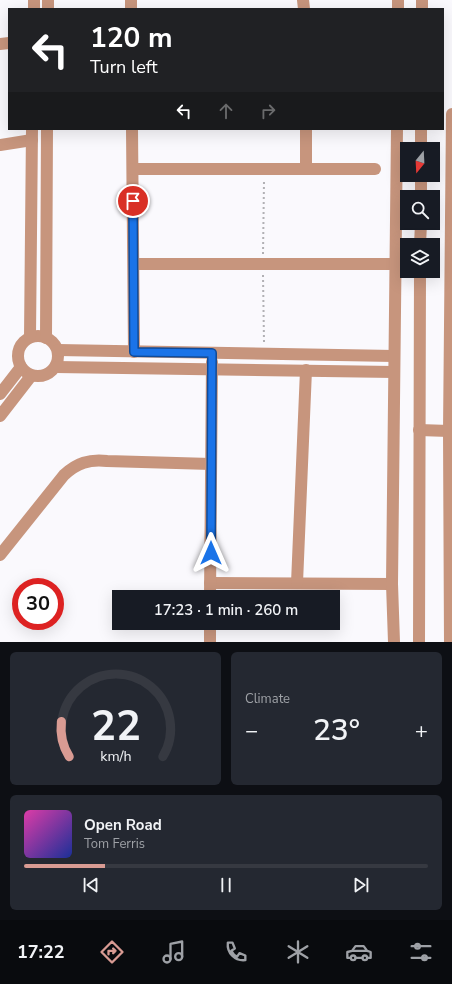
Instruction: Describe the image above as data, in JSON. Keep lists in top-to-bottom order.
{
  "north": "bottom",
  "page": {
    "turn": ["120 m", "Turn left"],
    "limit": "30",
    "trip": "17:23 · 1 min · 260 m",
    "tile": "Climate",
    "heat": ["−", "23°", "+"],
    "song": ["Open Road", "Tom Ferris"],
    "tabs": "17:22",
    "gauge": ["22", "km/h"]
  }
}
